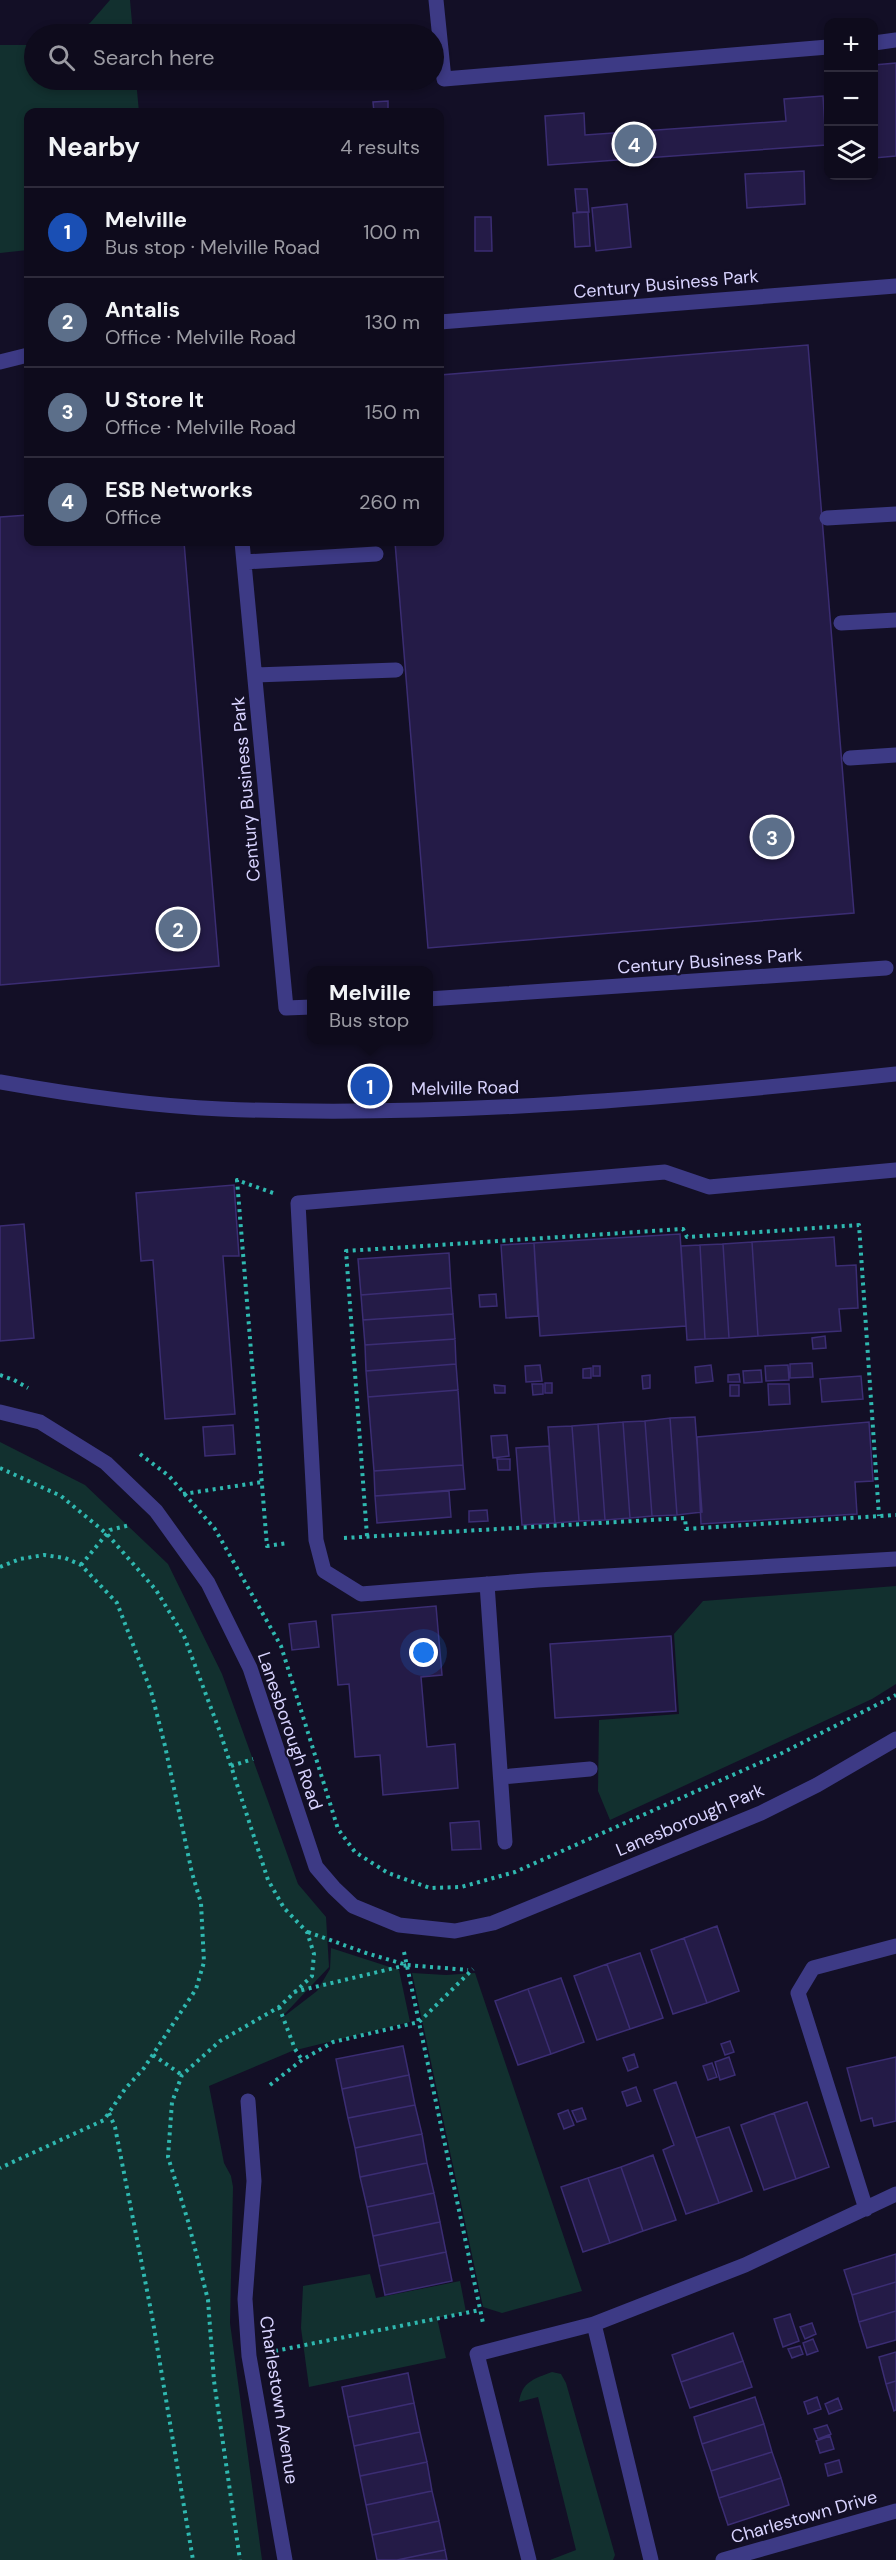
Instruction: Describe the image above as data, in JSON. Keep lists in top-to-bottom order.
{
  "streets": {
    "street": [
      "Century Business Park",
      "Melville Road",
      "Lanesborough Road",
      "Lanesborough Park",
      "Charlestown Avenue",
      "Charlestown Drive"
    ]
  },
  "crossings": [
    ["Lanesborough Road", "Lanesborough Park"]
  ],
  "page": {
    "map_buttons": ["+", "−"],
    "search": "Search here",
    "heading": ["Nearby", "4 results"],
    "pins": [
      "4",
      "3",
      "2",
      "1"
    ],
    "list": [
      {
        "mark": "1",
        "name": "Melville",
        "note": "Bus stop · Melville Road",
        "value": "100 m"
      },
      {
        "mark": "2",
        "name": "Antalis",
        "note": "Office · Melville Road",
        "value": "130 m"
      },
      {
        "mark": "3",
        "name": "U Store It",
        "note": "Office · Melville Road",
        "value": "150 m"
      },
      {
        "mark": "4",
        "name": "ESB Networks",
        "note": "Office",
        "value": "260 m"
      }
    ],
    "popup": ["Melville", "Bus stop"]
  }
}
